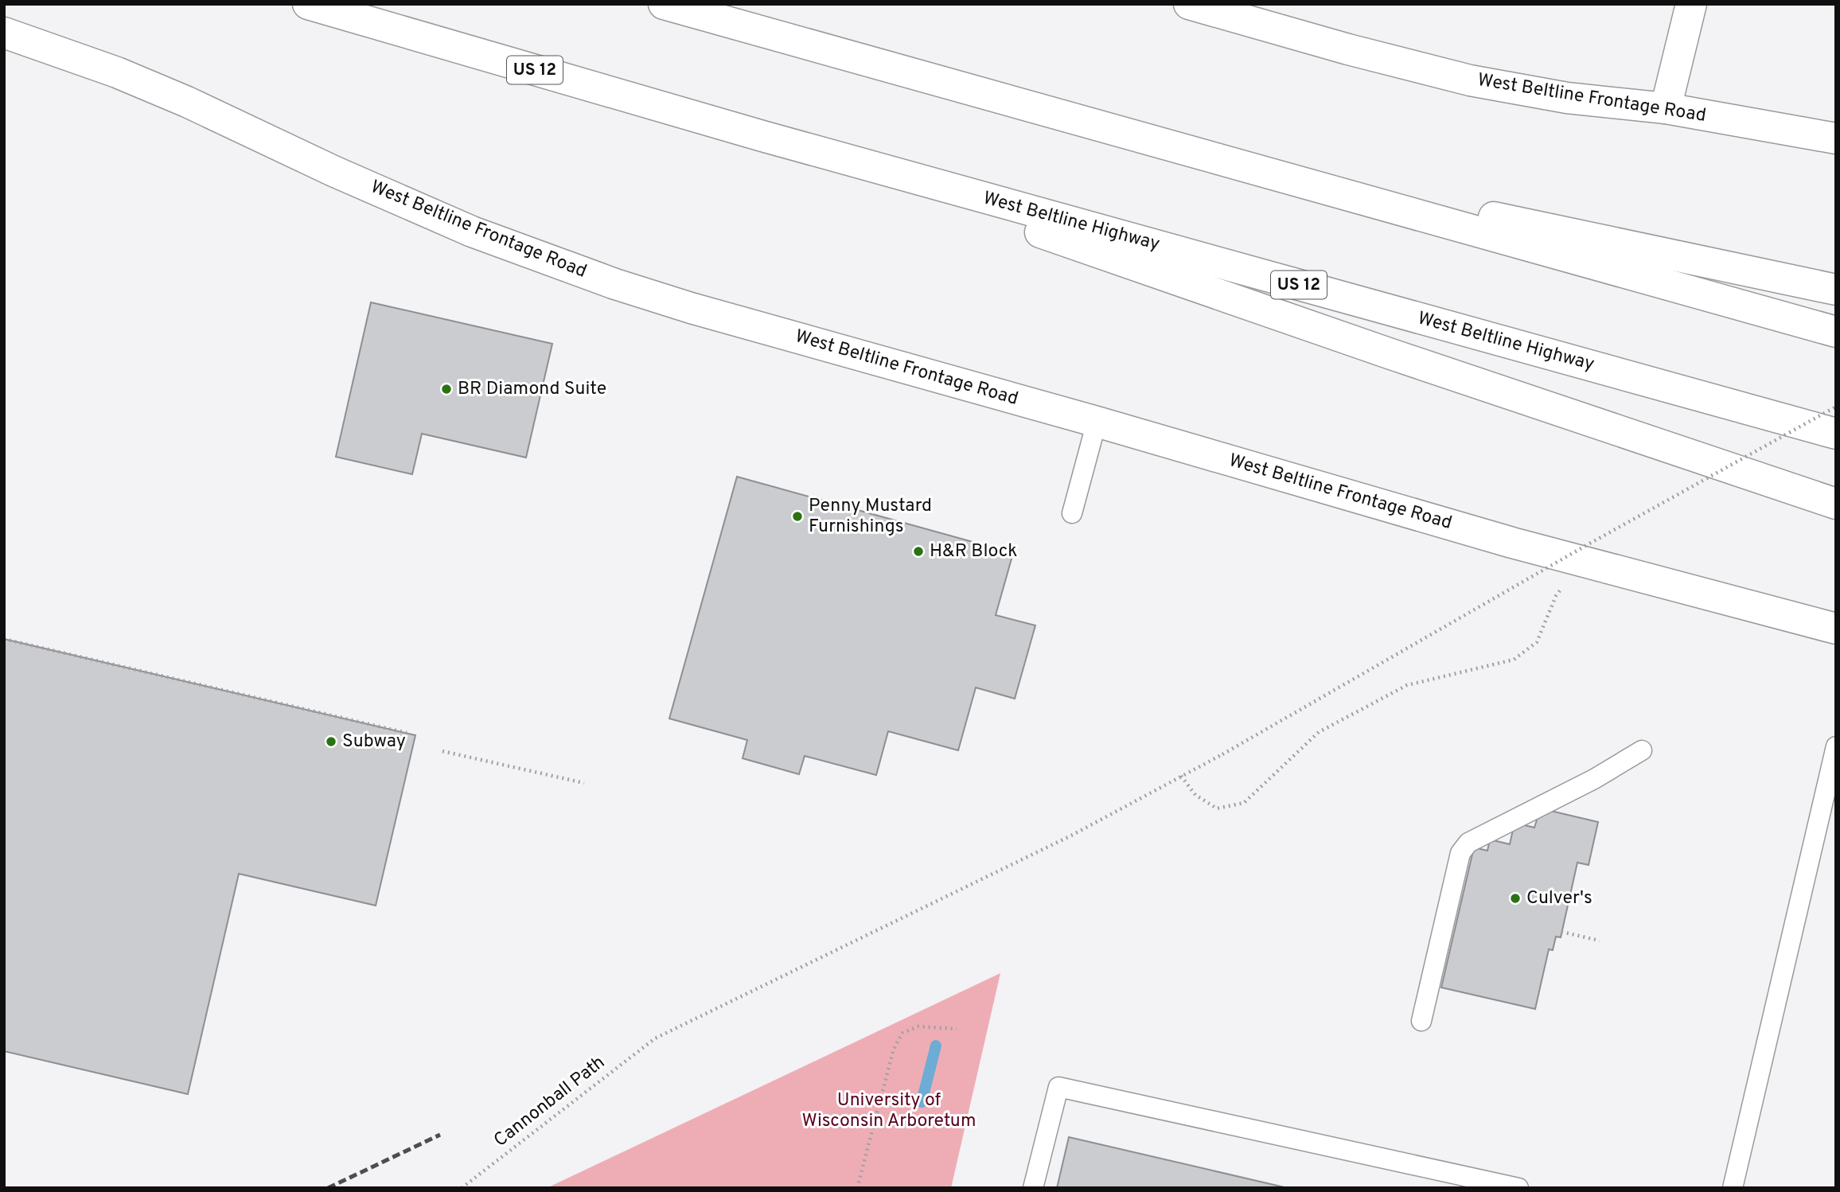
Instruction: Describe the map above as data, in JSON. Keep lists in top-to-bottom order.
{
  "streets": {
    "main road": ["US 12", "West Beltline Frontage Road", "West Beltline Highway"],
    "path": ["Cannonball Path"]
  },
  "parks": ["University of Wisconsin Arboretum"],
  "places": [
    "BR Diamond Suite",
    "Penny Mustard Furnishings",
    "H&R Block",
    "Subway",
    "Culver's"
  ]
}
